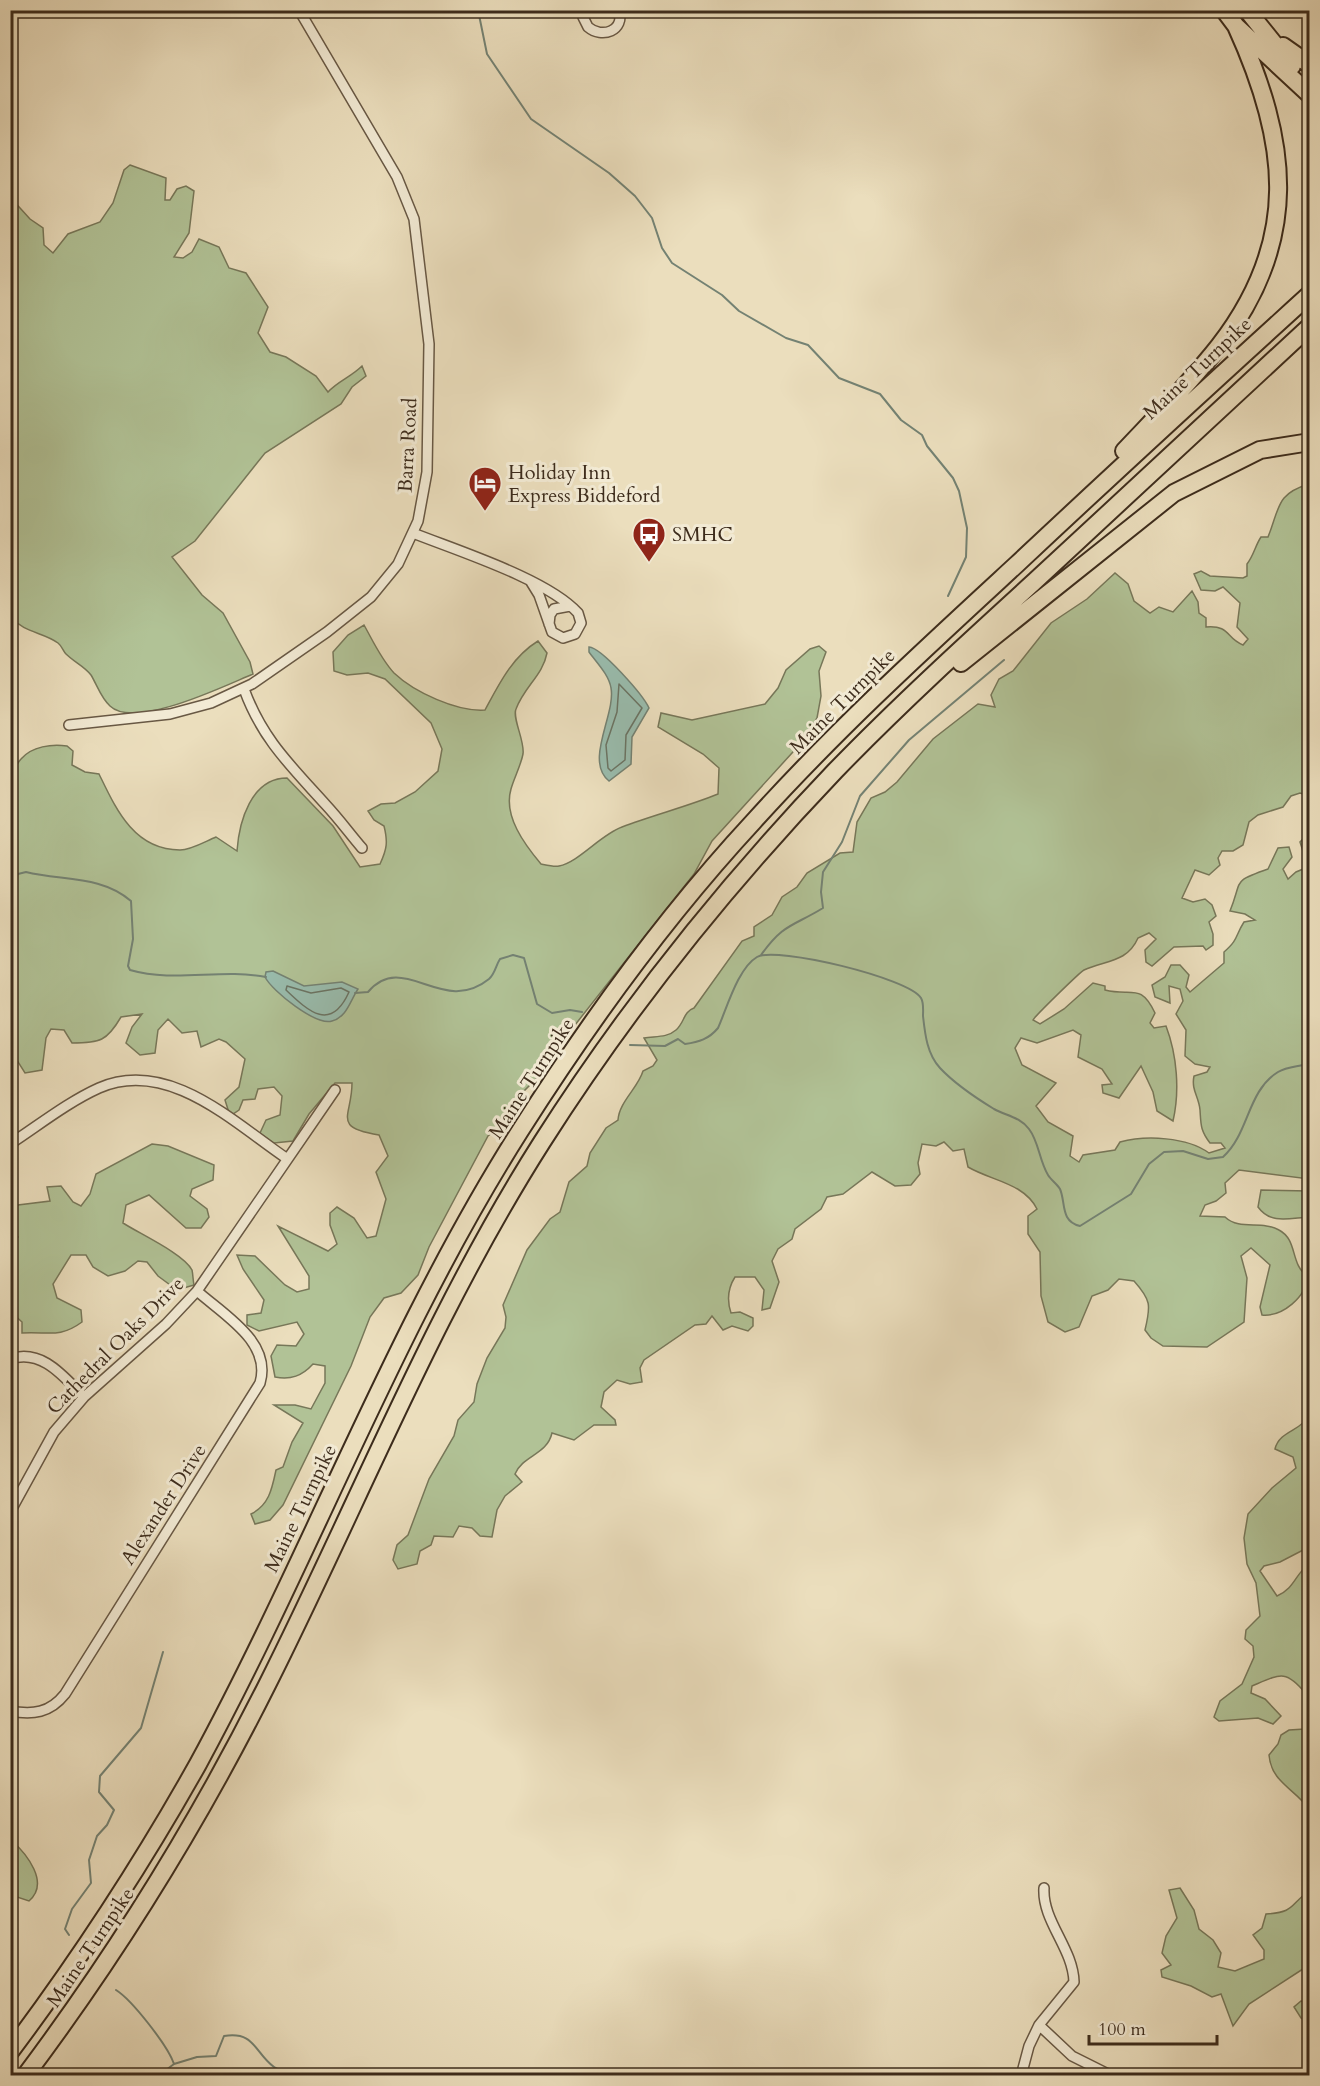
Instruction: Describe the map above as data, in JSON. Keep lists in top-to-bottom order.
{
  "streets": {
    "highway": ["Maine Turnpike"],
    "street": ["Barra Road", "Cathedral Oaks Drive", "Alexander Drive"]
  },
  "crossings": [
    ["Cathedral Oaks Drive", "Alexander Drive"]
  ],
  "places": {
    "hotel": ["Holiday Inn Express Biddeford"],
    "bus stop": ["SMHC"]
  },
  "scale_bar": "100 m"
}
